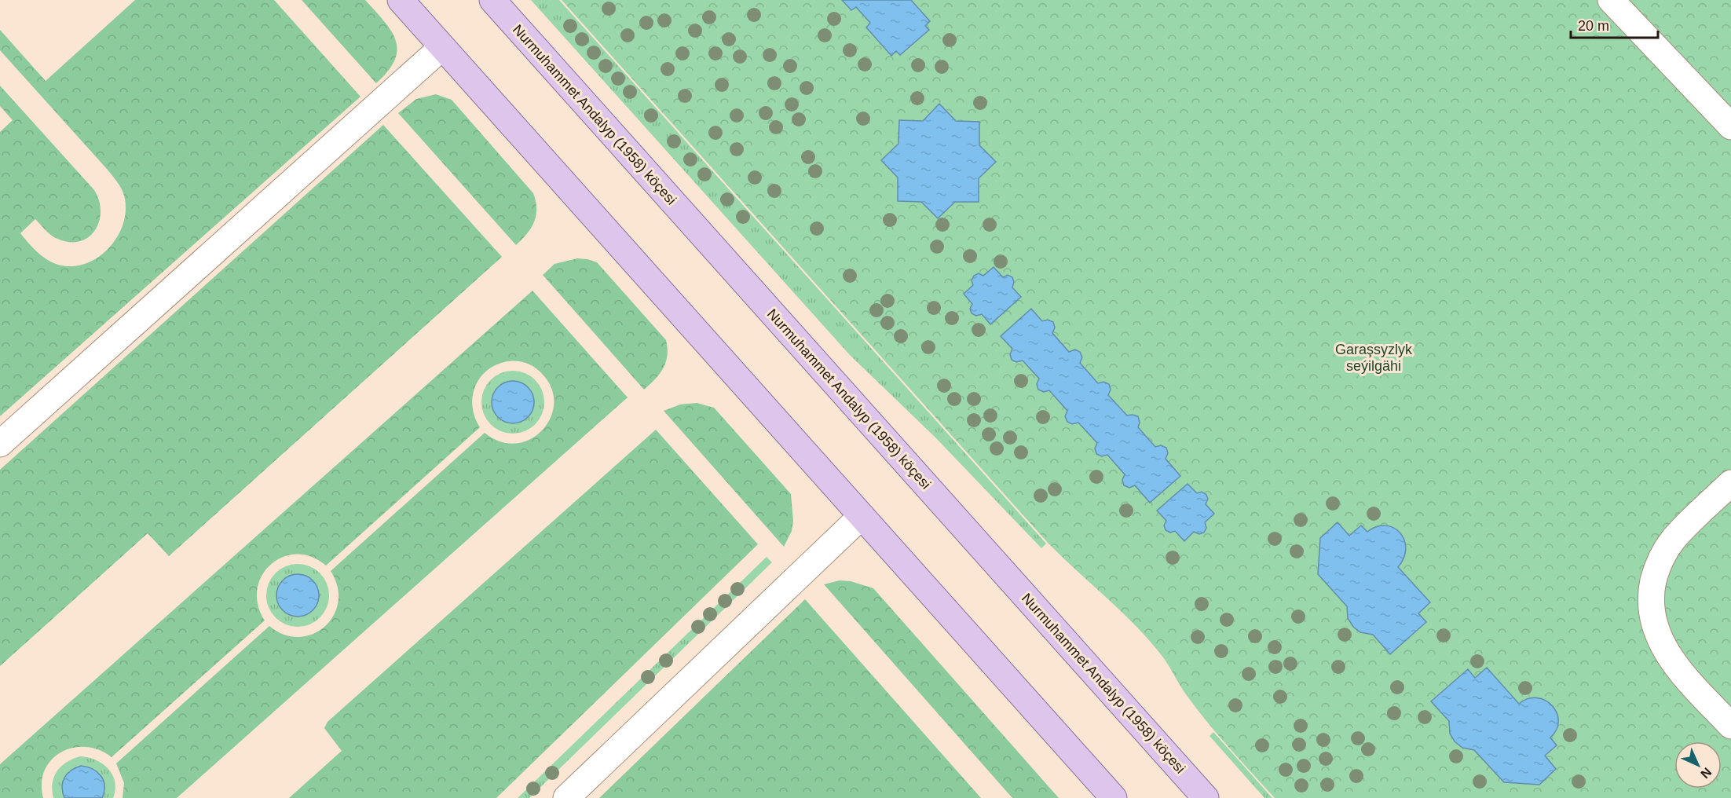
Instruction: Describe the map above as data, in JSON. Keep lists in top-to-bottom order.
{
  "streets": {
    "main road": ["Nurmuhammet Andalyp (1958) köçesi"]
  },
  "parks": ["Garaşsyzlyk seýilgähi"],
  "scale_bar": "20 m",
  "north": "bottom right"
}
